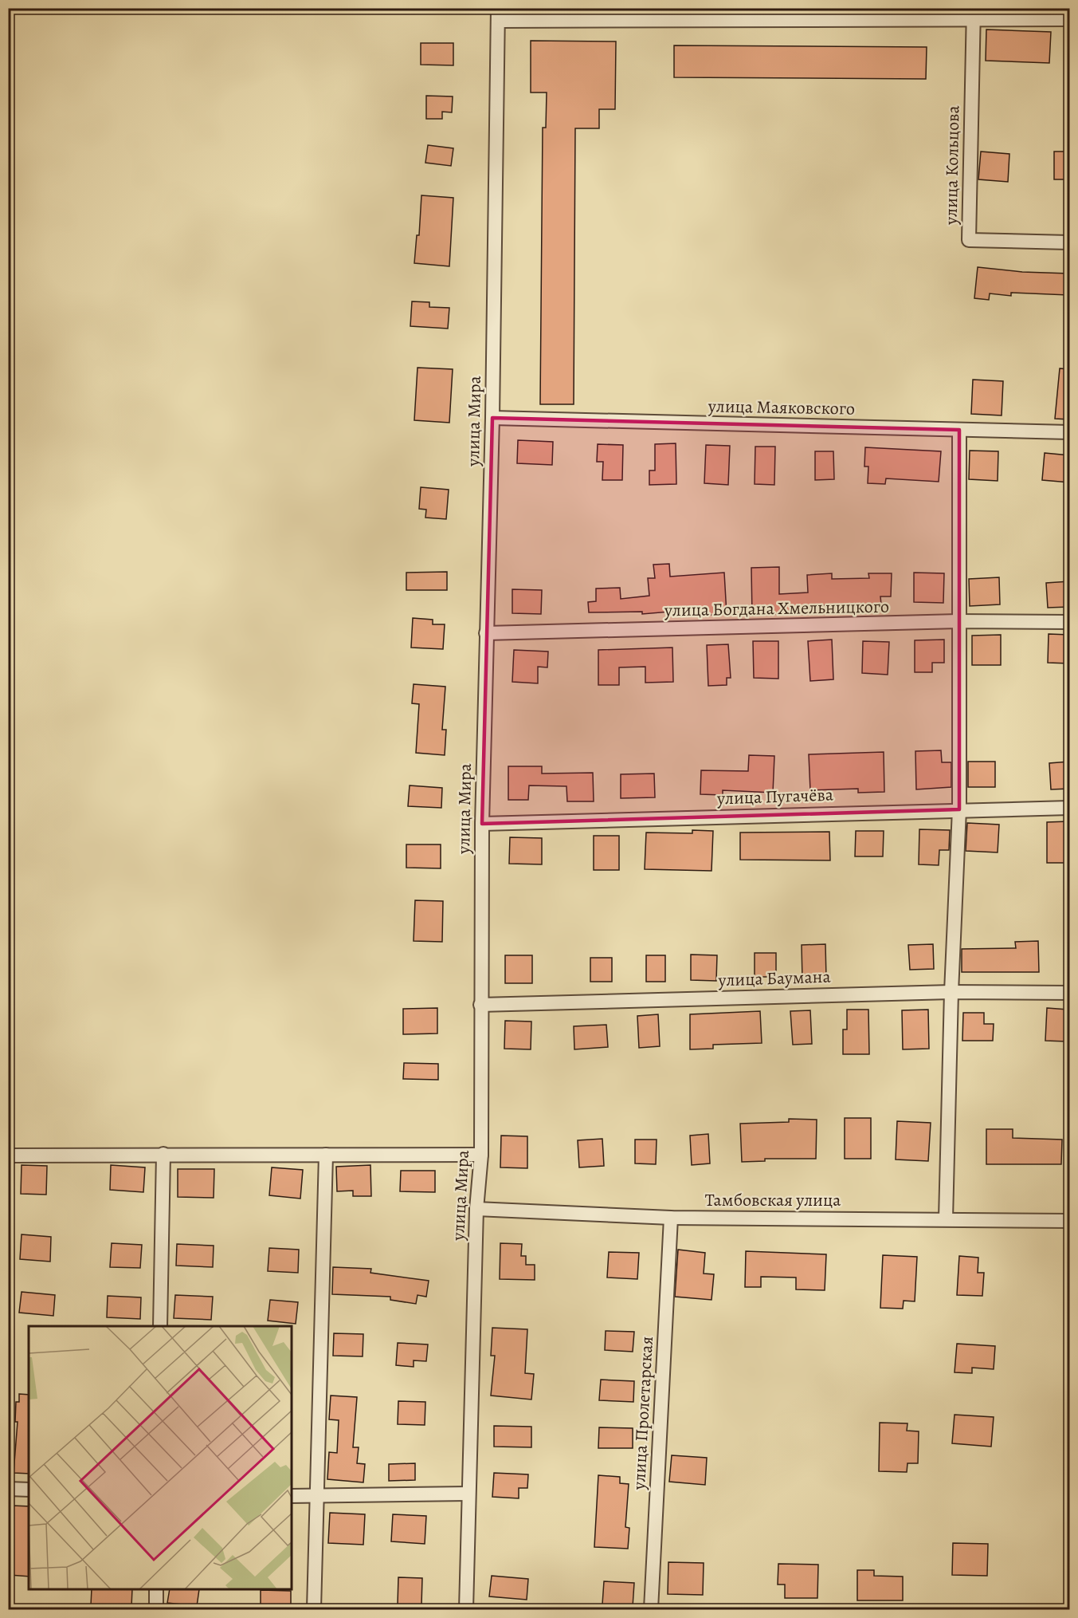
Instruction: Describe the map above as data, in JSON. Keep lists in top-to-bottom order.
{
  "streets": {
    "street": [
      "улица Кольцова",
      "улица Маяковского",
      "улица Мира",
      "улица Богдана Хмельницкого",
      "улица Пугачёва",
      "улица Баумана",
      "Тамбовская улица",
      "улица Пролетарская"
    ]
  },
  "crossings": [
    ["улица Маяковского", "улица Мира"],
    ["улица Мира", "улица Богдана Хмельницкого"],
    ["улица Мира", "улица Пугачёва"],
    ["улица Мира", "улица Баумана"],
    ["улица Мира", "Тамбовская улица"],
    ["Тамбовская улица", "улица Пролетарская"]
  ]
}
